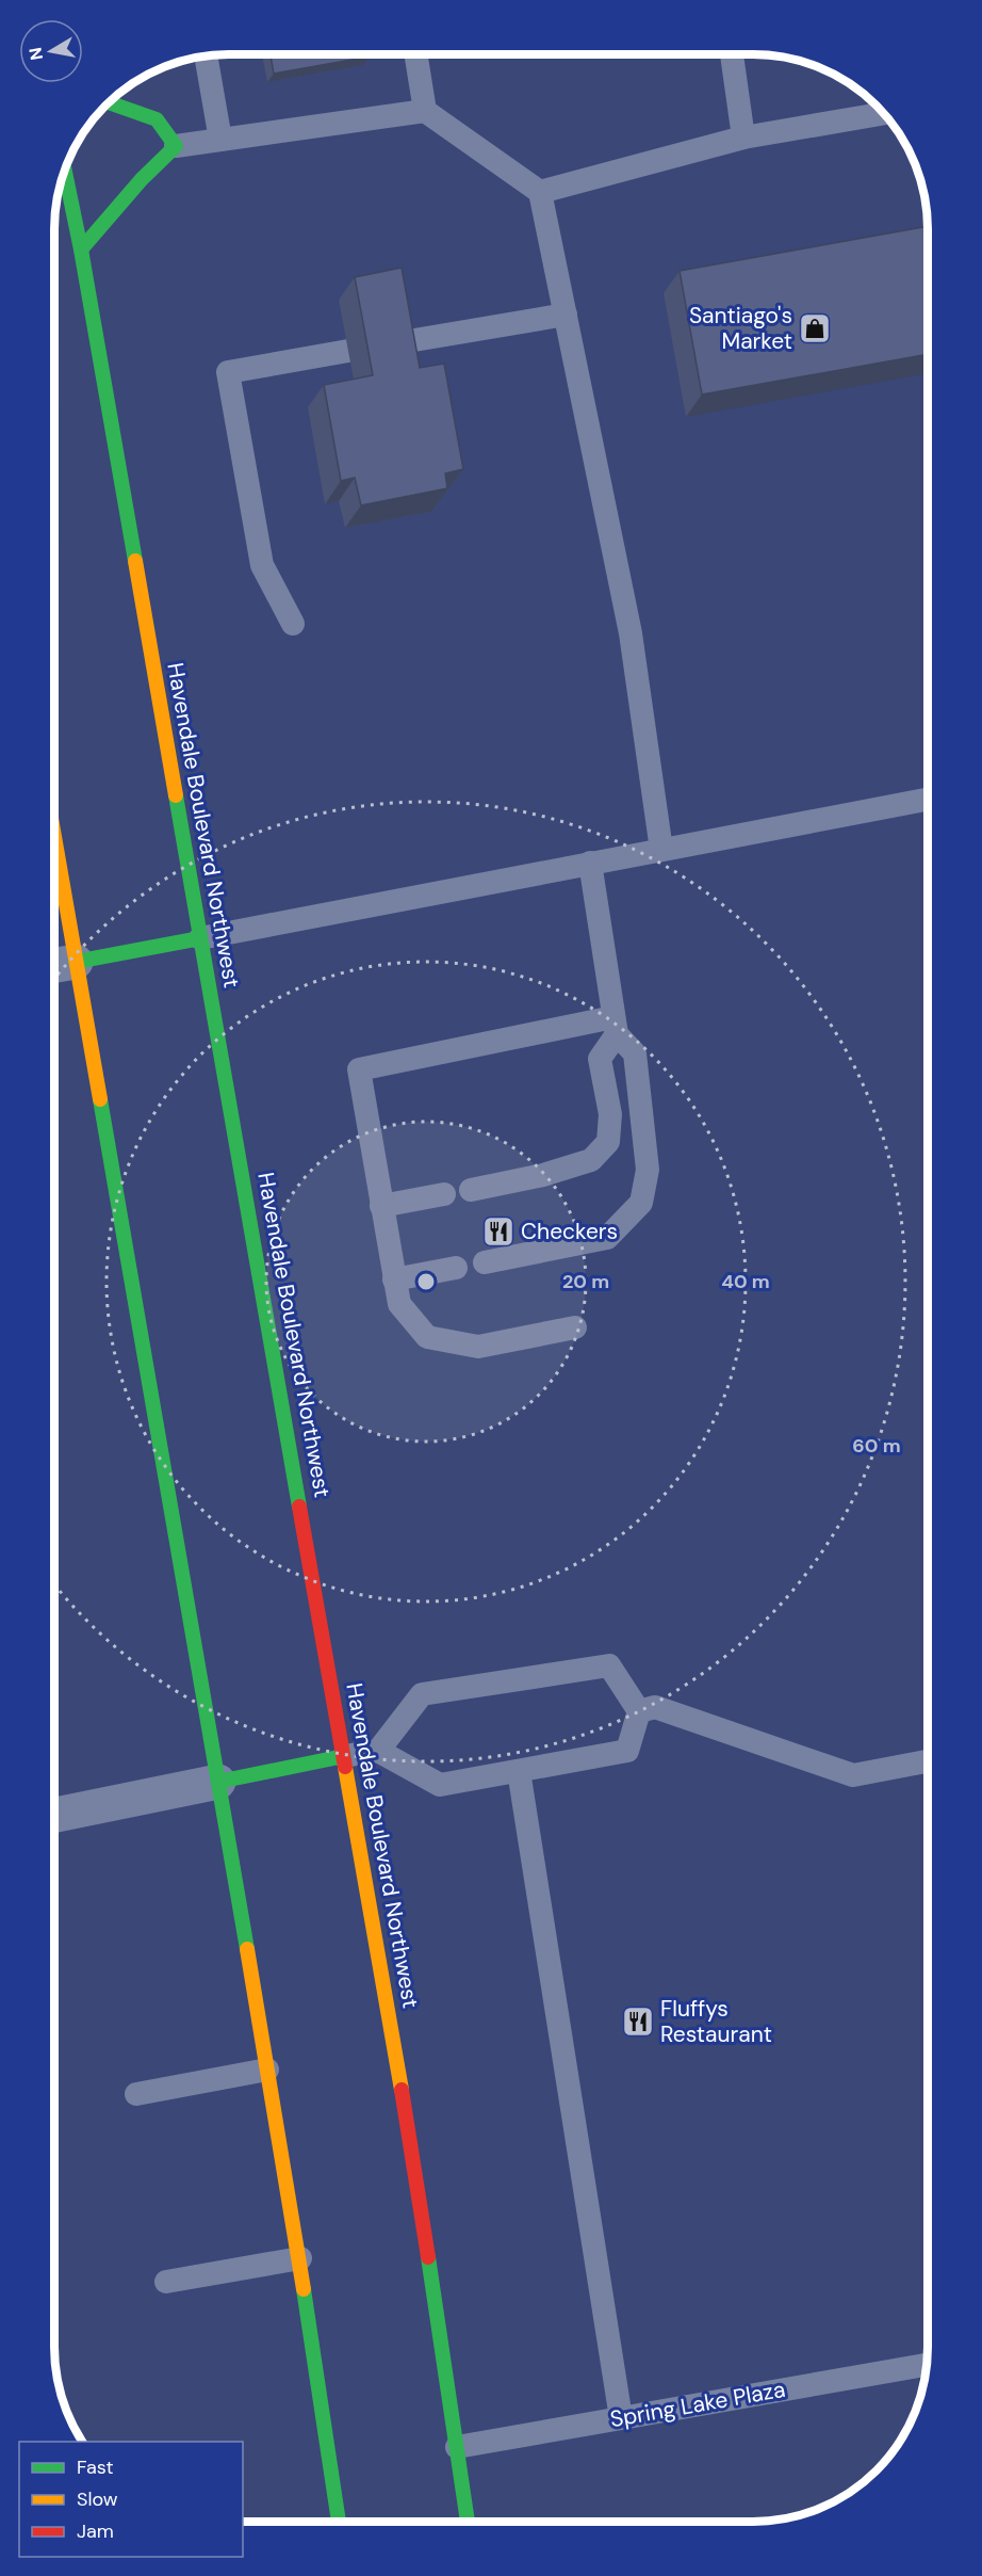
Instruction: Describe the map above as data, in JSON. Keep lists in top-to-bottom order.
{
  "streets": {
    "main road": ["Havendale Boulevard Northwest"],
    "lane": ["Spring Lake Plaza"]
  },
  "crossings": [
    ["Havendale Boulevard Northwest", "Spring Lake Plaza"]
  ],
  "places": {
    "shop": ["Santiago's Market"],
    "restaurant": ["Checkers", "Fluffys Restaurant"]
  },
  "legend": ["Fast", "Slow", "Jam"],
  "north": "left",
  "rings": ["20 m", "40 m", "60 m"]
}
